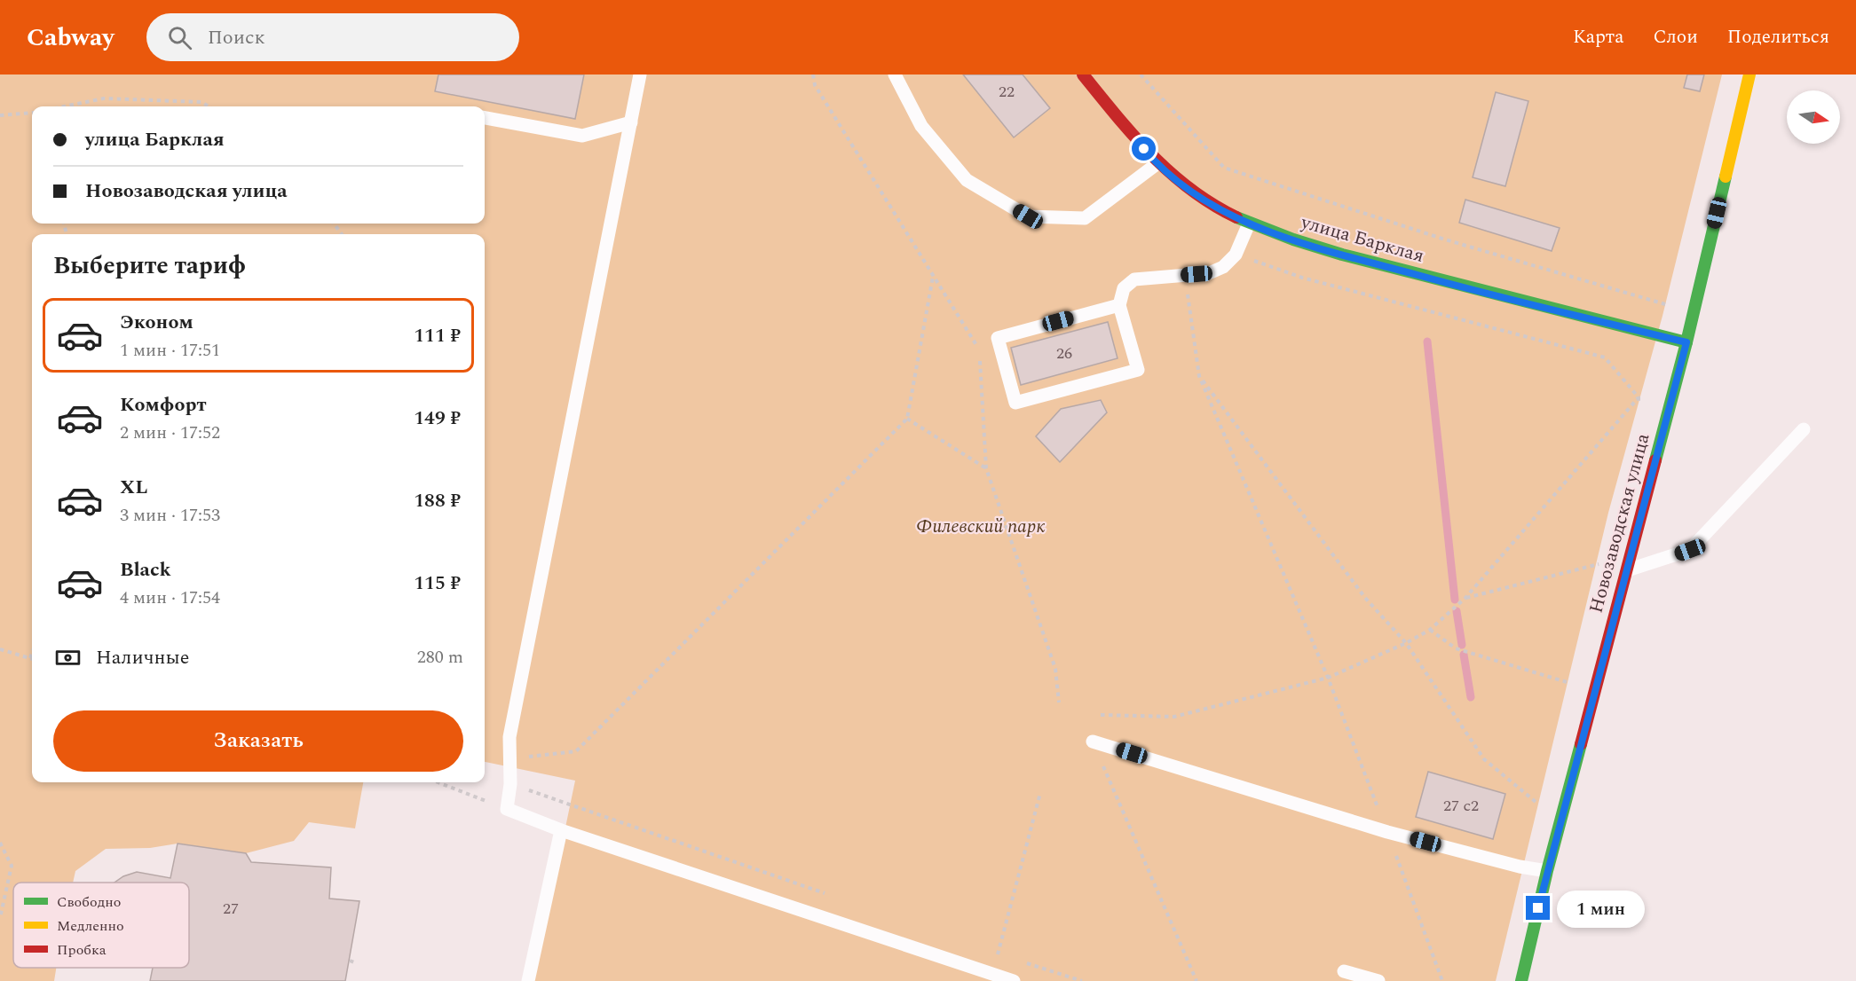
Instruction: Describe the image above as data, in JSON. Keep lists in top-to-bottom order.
{
  "streets": {
    "street": ["улица Барклая", "Новозаводская улица"]
  },
  "crossings": [
    ["улица Барклая", "Новозаводская улица"]
  ],
  "parks": ["Филевский парк"],
  "house_numbers": [
    "22",
    "26",
    "27 с2",
    "27"
  ],
  "legend": ["Свободно", "Медленно", "Пробка"],
  "north": "right",
  "page": {
    "header": "Cabway",
    "search": "Поиск",
    "nav": ["Карта", "Слои", "Поделиться"],
    "banner": ["улица Барклая", "Новозаводская улица"],
    "heading": "Выберите тариф",
    "list": [
      {
        "name": "Эконом",
        "note": "1 мин · 17:51",
        "value": "111 ₽"
      },
      {
        "name": "Комфорт",
        "note": "2 мин · 17:52",
        "value": "149 ₽"
      },
      {
        "name": "XL",
        "note": "3 мин · 17:53",
        "value": "188 ₽"
      },
      {
        "name": "Black",
        "note": "4 мин · 17:54",
        "value": "115 ₽"
      }
    ],
    "pay": ["Наличные", "280 m"],
    "buttons": "Заказать",
    "bubble": "1 мин"
  }
}
